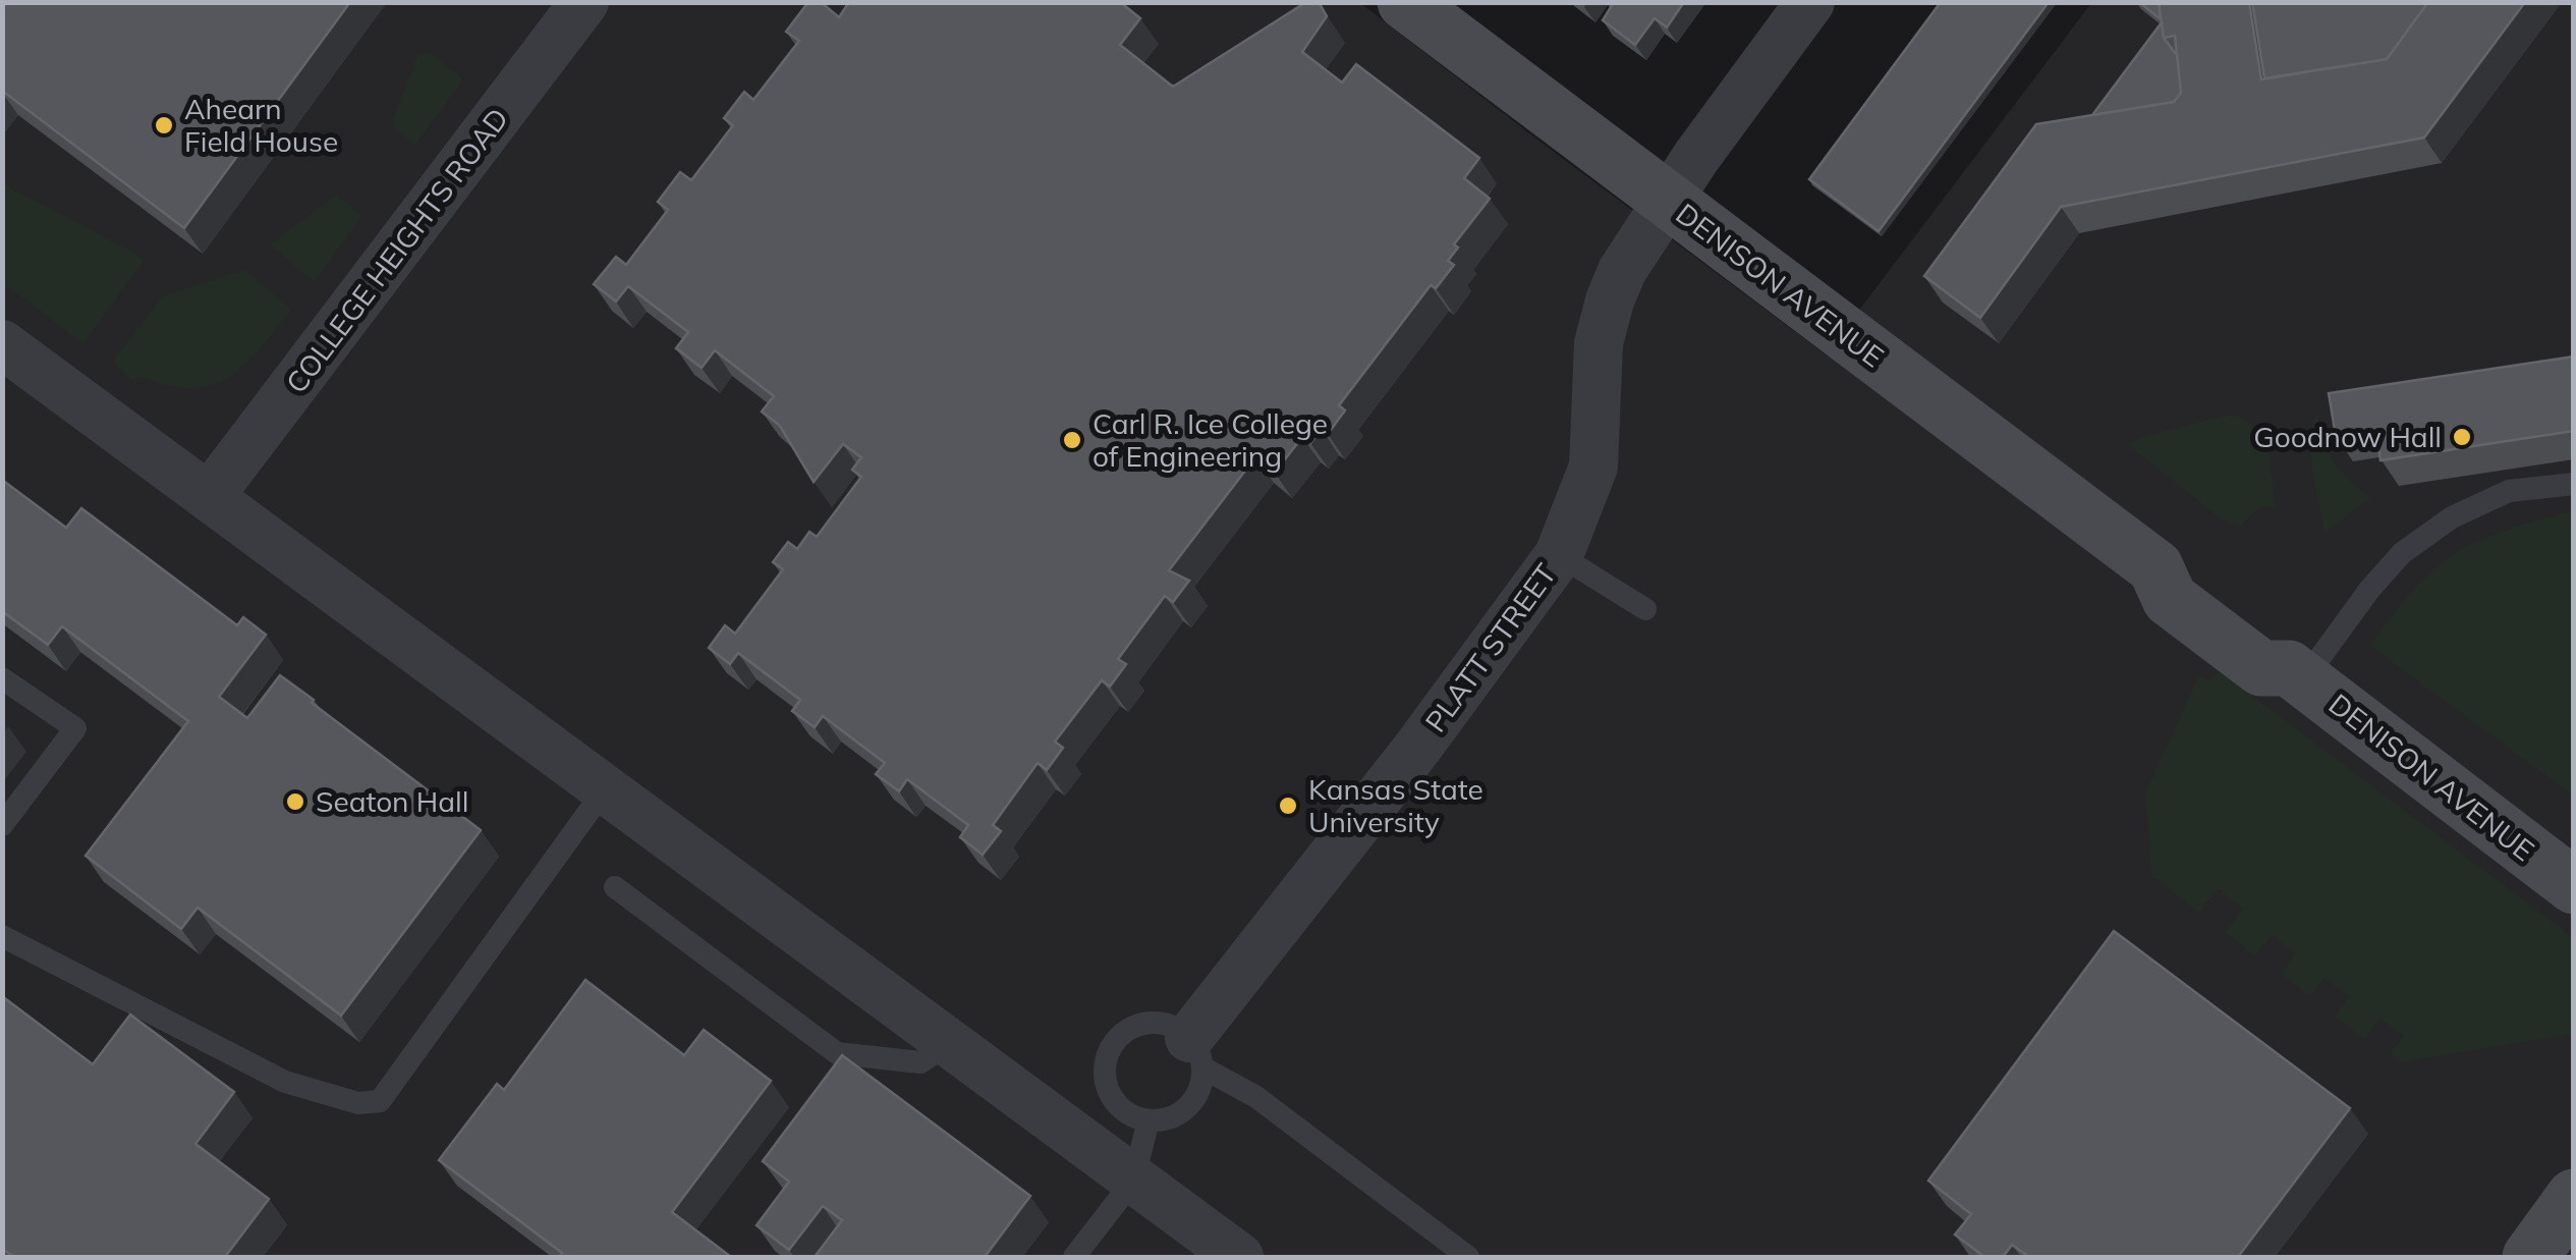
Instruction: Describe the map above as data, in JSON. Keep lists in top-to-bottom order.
{
  "streets": {
    "street": ["COLLEGE HEIGHTS ROAD", "DENISON AVENUE", "PLATT STREET"]
  },
  "crossings": [
    ["DENISON AVENUE", "PLATT STREET"]
  ],
  "places": [
    "Ahearn Field House",
    "Goodnow Hall",
    "Carl R. Ice College of Engineering",
    "Seaton Hall",
    "Kansas State University"
  ]
}
